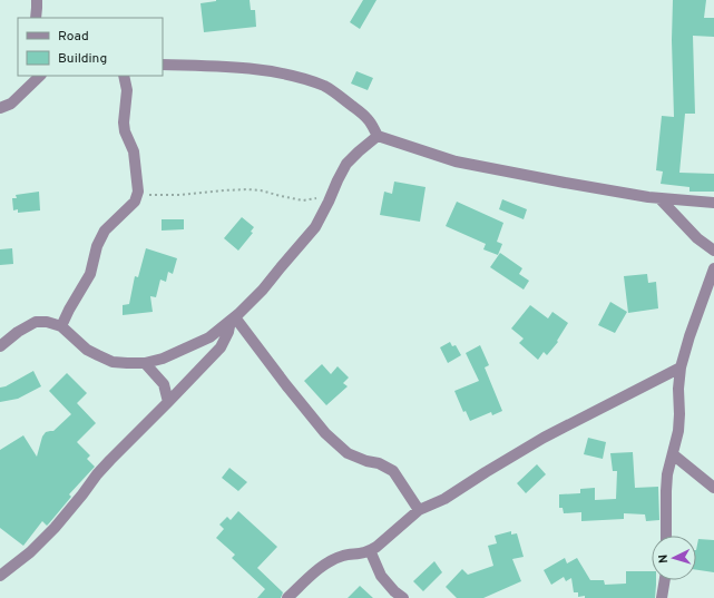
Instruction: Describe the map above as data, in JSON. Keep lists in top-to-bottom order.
{
  "legend": ["Road", "Building"],
  "north": "left"
}
